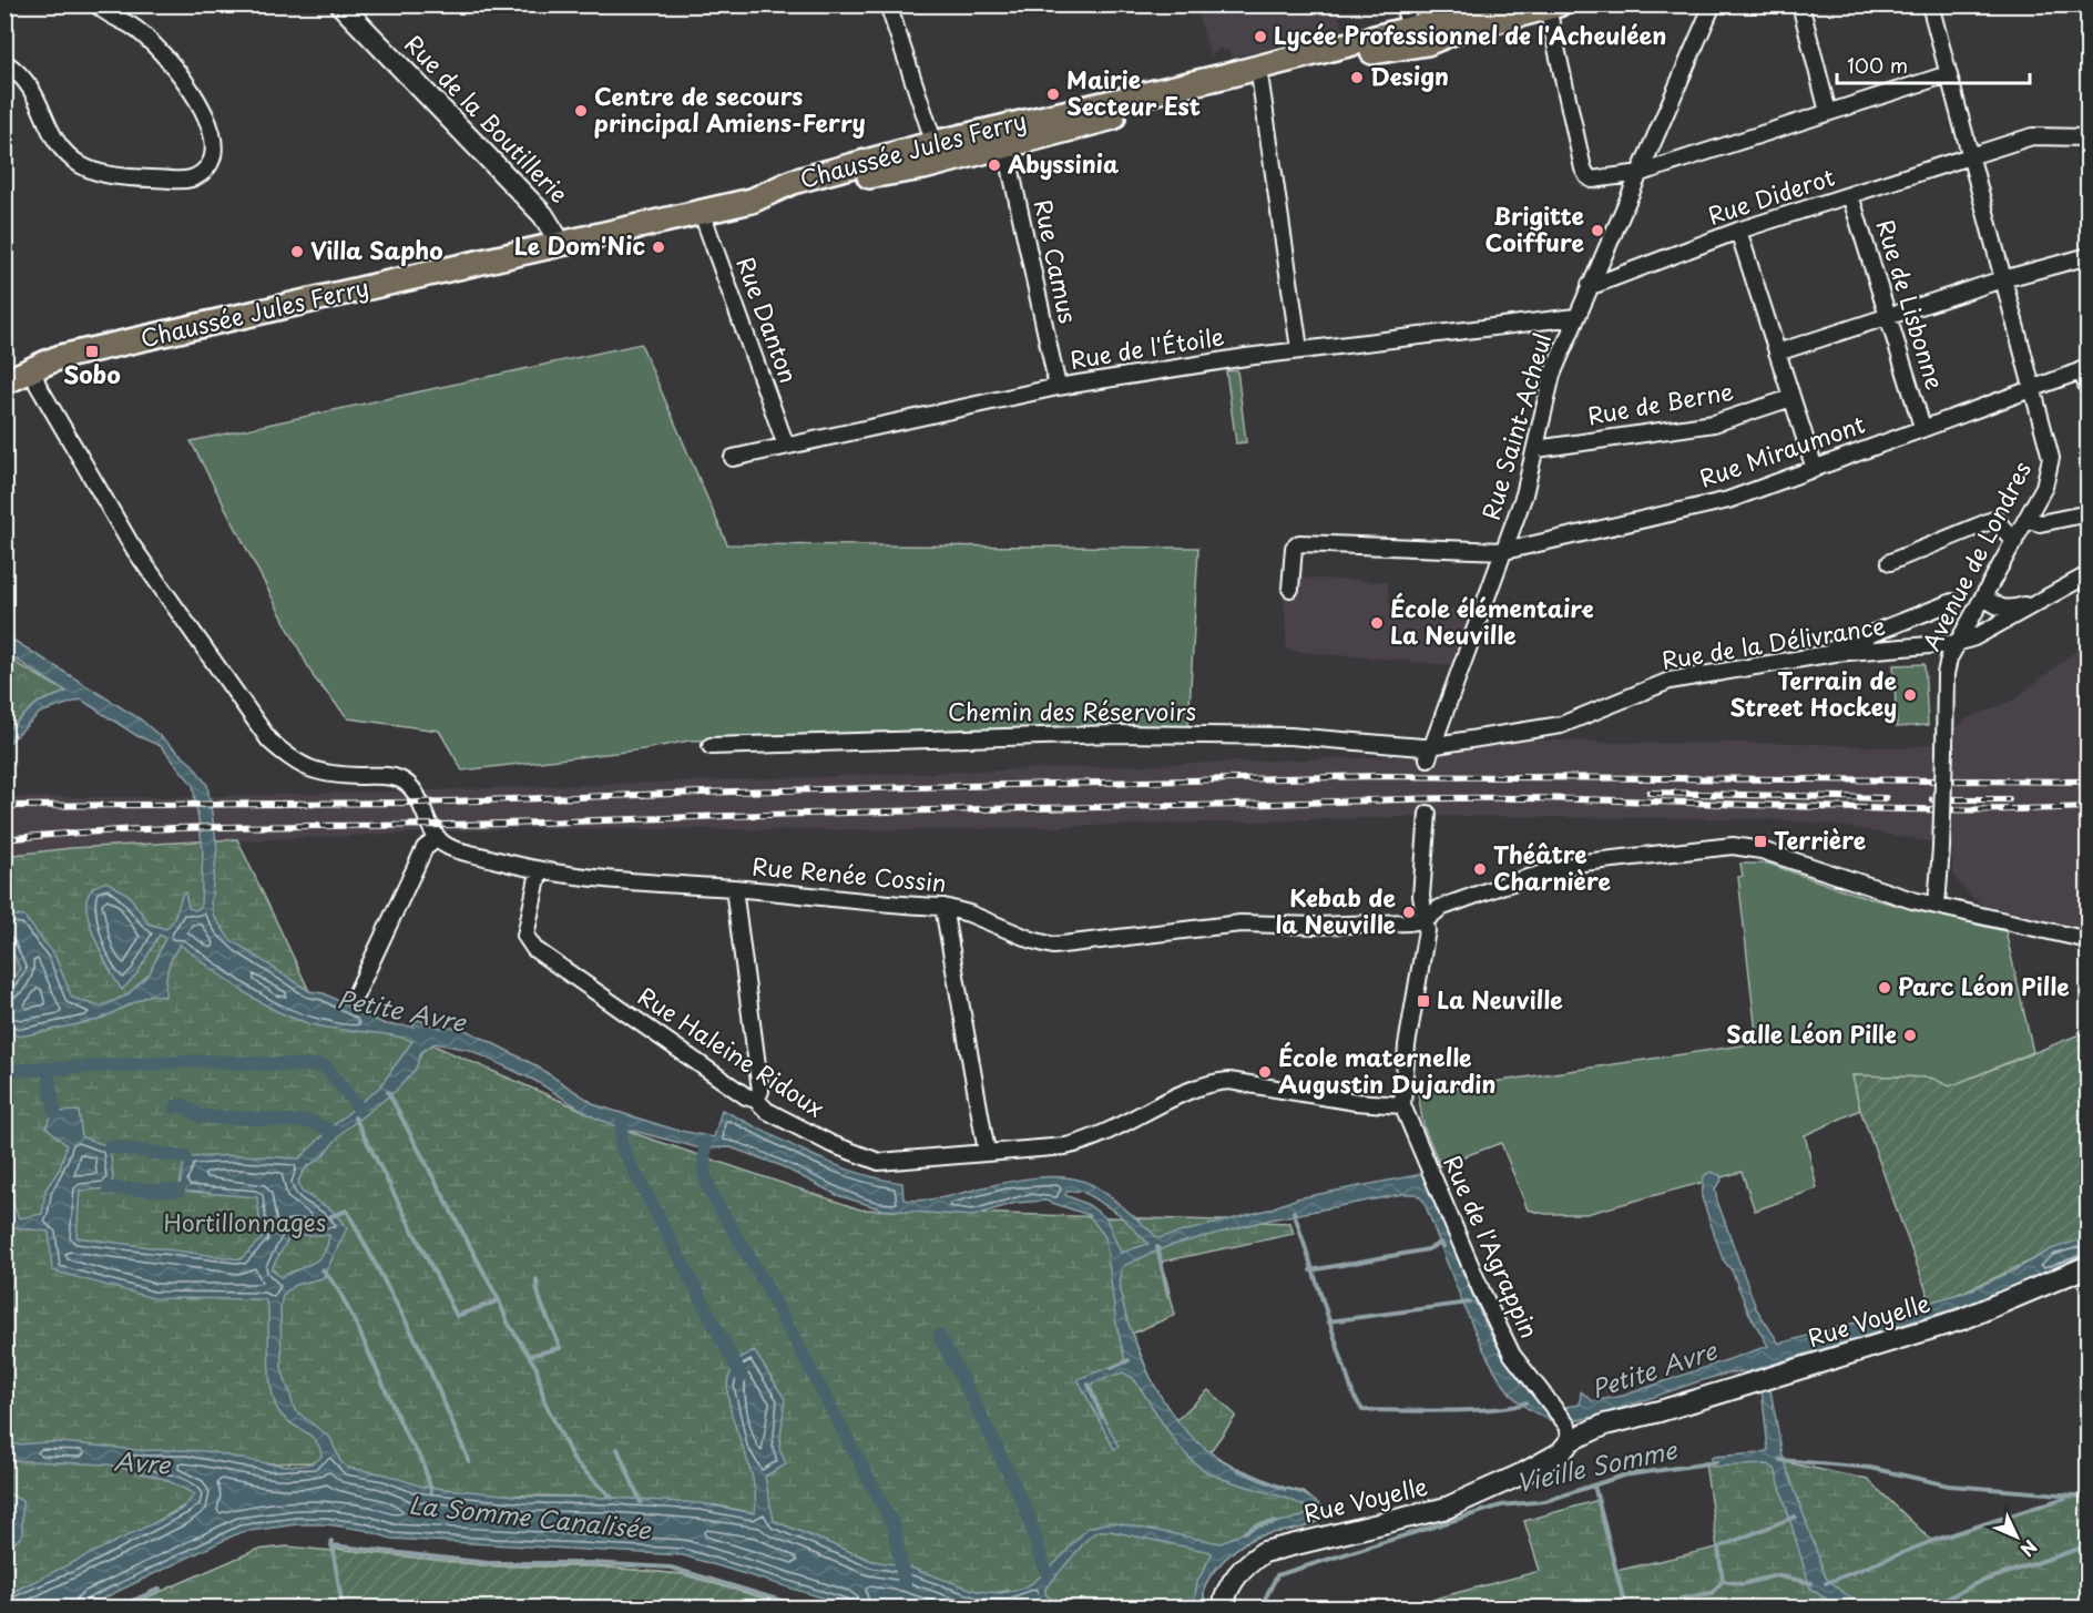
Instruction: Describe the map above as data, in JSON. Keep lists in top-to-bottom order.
{
  "streets": {
    "main road": ["Chaussée Jules Ferry"],
    "street": [
      "Rue de la Boutillerie",
      "Rue Diderot",
      "Rue Camus",
      "Rue de Lisbonne",
      "Rue Danton",
      "Rue de l'Étoile",
      "Rue de Berne",
      "Rue Saint-Acheul",
      "Rue Miraumont",
      "Avenue de Londres",
      "Rue de la Délivrance",
      "Chemin des Réservoirs",
      "Rue Renée Cossin",
      "Rue Haleine Ridoux",
      "Rue de l'Agrappin",
      "Rue Voyelle"
    ]
  },
  "crossings": [
    ["Rue de la Boutillerie", "Chaussée Jules Ferry"],
    ["Chaussée Jules Ferry", "Rue Camus"],
    ["Chaussée Jules Ferry", "Rue Danton"],
    ["Rue Diderot", "Rue de Lisbonne"],
    ["Rue Diderot", "Rue Saint-Acheul"],
    ["Rue Diderot", "Avenue de Londres"],
    ["Rue Camus", "Rue de l'Étoile"],
    ["Rue de Lisbonne", "Rue Miraumont"],
    ["Rue Danton", "Rue de l'Étoile"],
    ["Rue de l'Étoile", "Rue Saint-Acheul"],
    ["Rue de Berne", "Rue Saint-Acheul"],
    ["Rue Saint-Acheul", "Rue Miraumont"],
    ["Rue Saint-Acheul", "Rue de la Délivrance"],
    ["Rue Saint-Acheul", "Chemin des Réservoirs"],
    ["Rue Miraumont", "Avenue de Londres"],
    ["Avenue de Londres", "Rue de la Délivrance"],
    ["Rue de la Délivrance", "Chemin des Réservoirs"],
    ["Rue Renée Cossin", "Rue Haleine Ridoux"],
    ["Rue Haleine Ridoux", "Rue de l'Agrappin"],
    ["Rue de l'Agrappin", "Rue Voyelle"]
  ],
  "water": [
    "Petite Avre",
    "Avre",
    "Vieille Somme",
    "La Somme Canalisée"
  ],
  "parks": ["Hortillonnages"],
  "places": {
    "other": [
      "Lycée Professionnel de l'Acheuléen",
      "Design",
      "Mairie Secteur Est",
      "Centre de secours principal Amiens-Ferry",
      "Abyssinia",
      "Brigitte Coiffure",
      "Le Dom'Nic",
      "Villa Sapho",
      "École élémentaire La Neuville",
      "Terrain de Street Hockey",
      "Théâtre Charnière",
      "Kebab de la Neuville",
      "Parc Léon Pille",
      "Salle Léon Pille",
      "École maternelle Augustin Dujardin"
    ],
    "transit": ["Sobo", "Terrière", "La Neuville"]
  },
  "scale_bar": "100 m",
  "north": "bottom right"
}
